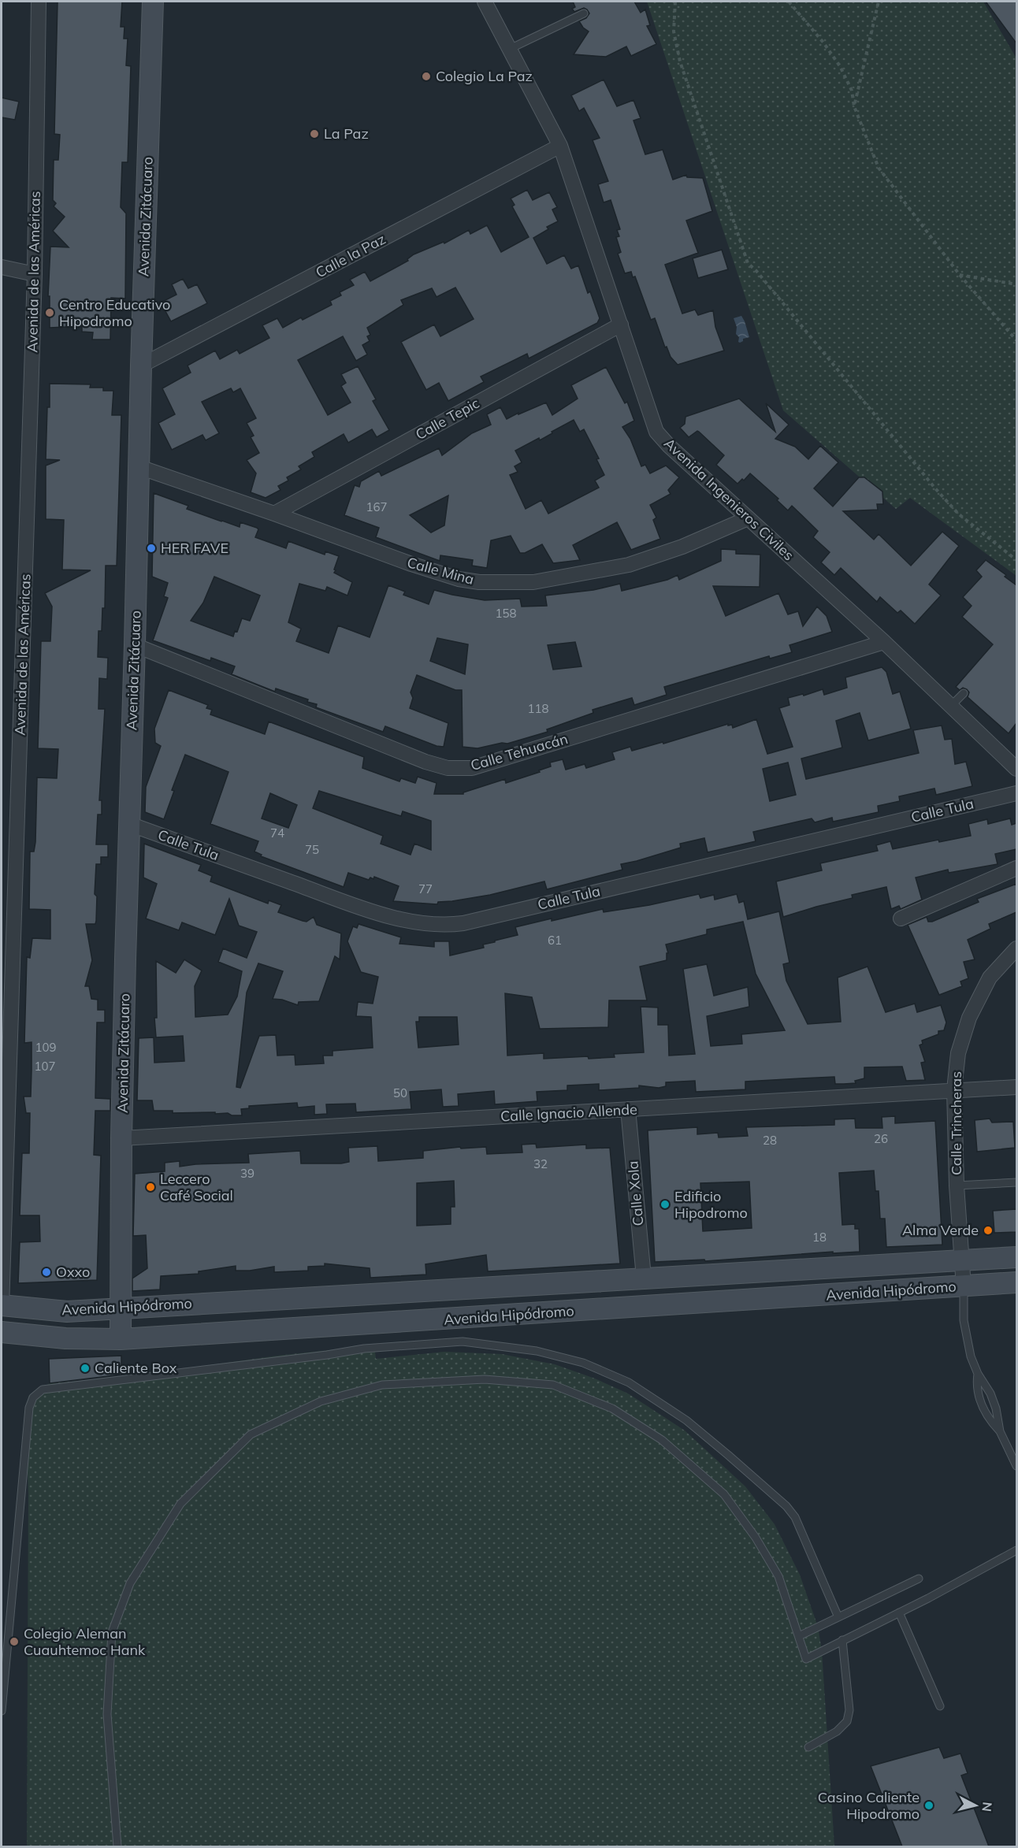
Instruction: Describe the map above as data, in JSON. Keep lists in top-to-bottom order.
{
  "streets": {
    "main road": ["Avenida Zitácuaro", "Avenida Hipódromo"],
    "street": [
      "Calle la Paz",
      "Avenida de las Américas",
      "Calle Tepic",
      "Avenida Ingenieros Civiles",
      "Calle Mina",
      "Calle Tehuacán",
      "Calle Tula",
      "Calle Ignacio Allende",
      "Calle Trincheras",
      "Calle Xola"
    ]
  },
  "crossings": [
    ["Avenida Zitácuaro", "Calle la Paz"],
    ["Avenida Zitácuaro", "Calle Mina"],
    ["Avenida Zitácuaro", "Calle Tehuacán"],
    ["Avenida Zitácuaro", "Calle Tula"],
    ["Avenida Zitácuaro", "Calle Ignacio Allende"],
    ["Avenida Zitácuaro", "Avenida Hipódromo"],
    ["Calle la Paz", "Avenida Ingenieros Civiles"],
    ["Avenida de las Américas", "Avenida Hipódromo"],
    ["Calle Tepic", "Avenida Ingenieros Civiles"],
    ["Calle Tepic", "Calle Mina"],
    ["Avenida Ingenieros Civiles", "Calle Mina"],
    ["Avenida Ingenieros Civiles", "Calle Tehuacán"],
    ["Calle Ignacio Allende", "Calle Trincheras"],
    ["Calle Ignacio Allende", "Calle Xola"],
    ["Calle Trincheras", "Avenida Hipódromo"],
    ["Calle Xola", "Avenida Hipódromo"]
  ],
  "places": [
    "Colegio La Paz",
    "La Paz",
    "Centro Educativo Hipodromo",
    "HER FAVE",
    "Leccero Café Social",
    "Edificio Hipodromo",
    "Alma Verde",
    "Oxxo",
    "Caliente Box",
    "Colegio Aleman Cuauhtemoc Hank",
    "Casino Caliente Hipodromo"
  ],
  "house_numbers": [
    "167",
    "158",
    "118",
    "74",
    "75",
    "77",
    "61",
    "109",
    "107",
    "50",
    "26",
    "28",
    "32",
    "39",
    "18"
  ],
  "north": "right"
}
